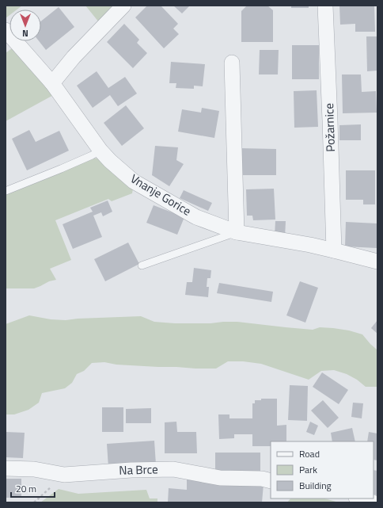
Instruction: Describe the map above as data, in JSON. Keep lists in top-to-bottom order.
{
  "streets": {
    "street": ["Požarnice", "Vnanje Gorice", "Na Brce"]
  },
  "crossings": [
    ["Požarnice", "Vnanje Gorice"]
  ],
  "legend": ["Road", "Park", "Building"],
  "scale_bar": "20 m",
  "north": "bottom"
}
